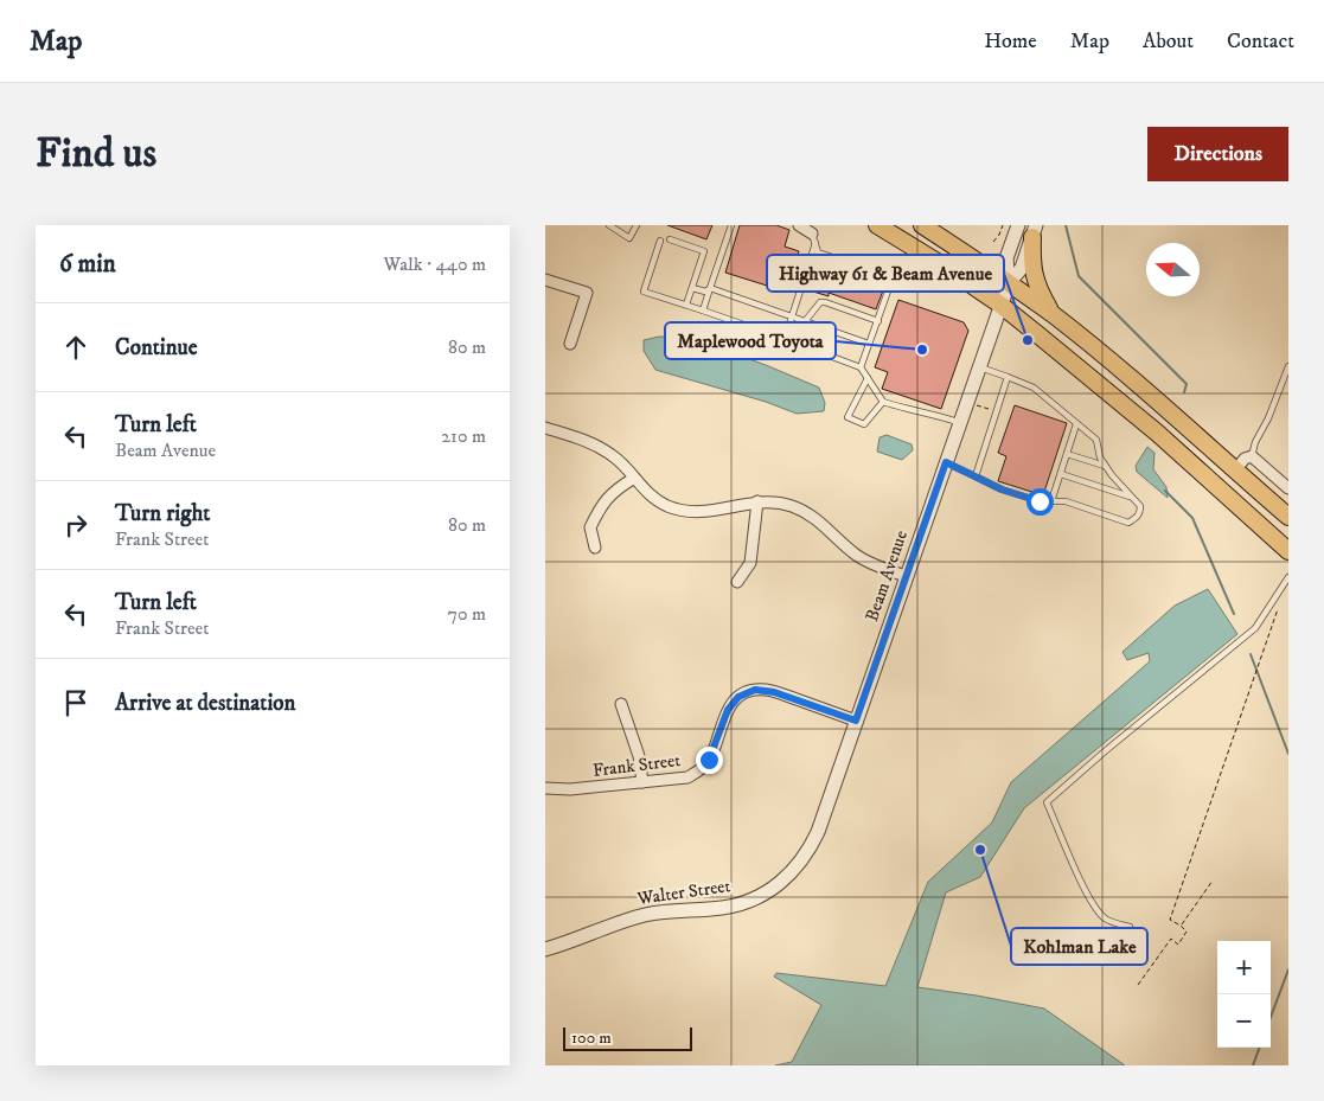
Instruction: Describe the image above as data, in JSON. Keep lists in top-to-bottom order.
{
  "streets": {
    "street": ["Beam Avenue", "Frank Street", "Walter Street"]
  },
  "crossings": [
    ["Beam Avenue", "Frank Street"],
    ["Beam Avenue", "Walter Street"]
  ],
  "places": ["Highway 61 & Beam Avenue", "Maplewood Toyota", "Kohlman Lake"],
  "scale_bar": "100 m",
  "north": "left",
  "page": {
    "header": "Map",
    "nav": [
      "Home",
      "Map",
      "About",
      "Contact"
    ],
    "buttons": "Directions",
    "title": "Find us",
    "heading": ["6 min", "Walk · 440 m"],
    "list": [
      ["Continue", "80 m"],
      ["Turn left", "Beam Avenue", "210 m"],
      ["Turn right", "Frank Street", "80 m"],
      ["Turn left", "Frank Street", "70 m"],
      "Arrive at destination"
    ],
    "map_buttons": ["+", "−"],
    "scale": "100 m"
  }
}
